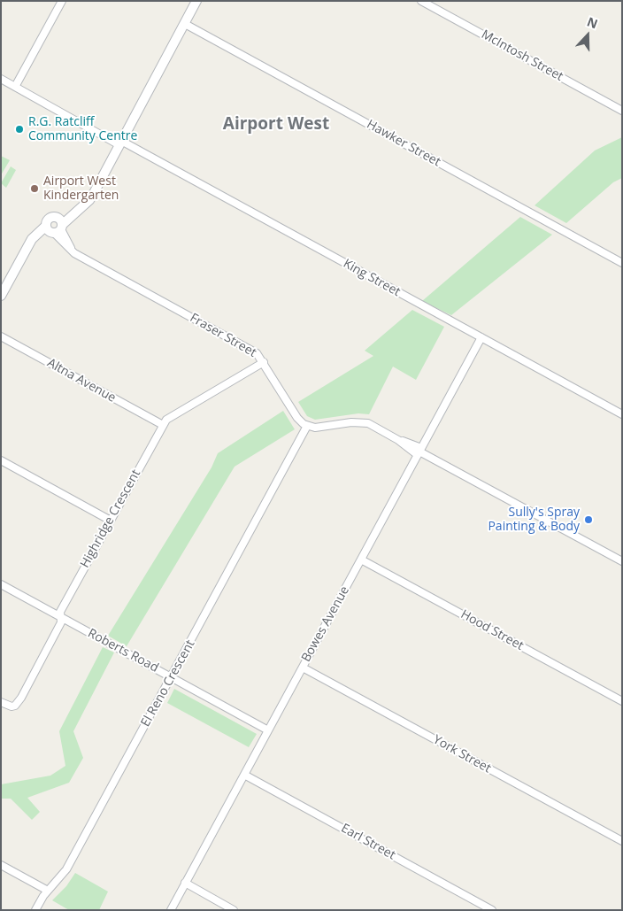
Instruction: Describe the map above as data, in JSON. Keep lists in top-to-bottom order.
{
  "streets": {
    "street": [
      "McIntosh Street",
      "Hawker Street",
      "King Street",
      "Fraser Street",
      "Altna Avenue",
      "Highridge Crescent",
      "Bowes Avenue",
      "Hood Street",
      "Roberts Road",
      "El Reno Crescent",
      "York Street",
      "Earl Street"
    ]
  },
  "crossings": [
    ["King Street", "Bowes Avenue"],
    ["Fraser Street", "Highridge Crescent"],
    ["Fraser Street", "El Reno Crescent"],
    ["Altna Avenue", "Highridge Crescent"],
    ["Highridge Crescent", "Roberts Road"],
    ["Bowes Avenue", "Hood Street"],
    ["Bowes Avenue", "Roberts Road"],
    ["Bowes Avenue", "York Street"],
    ["Bowes Avenue", "Earl Street"],
    ["Roberts Road", "El Reno Crescent"]
  ],
  "districts": ["Airport West"],
  "places": ["R.G. Ratcliff Community Centre", "Airport West Kindergarten", "Sully's Spray Painting & Body"],
  "north": "top"
}
